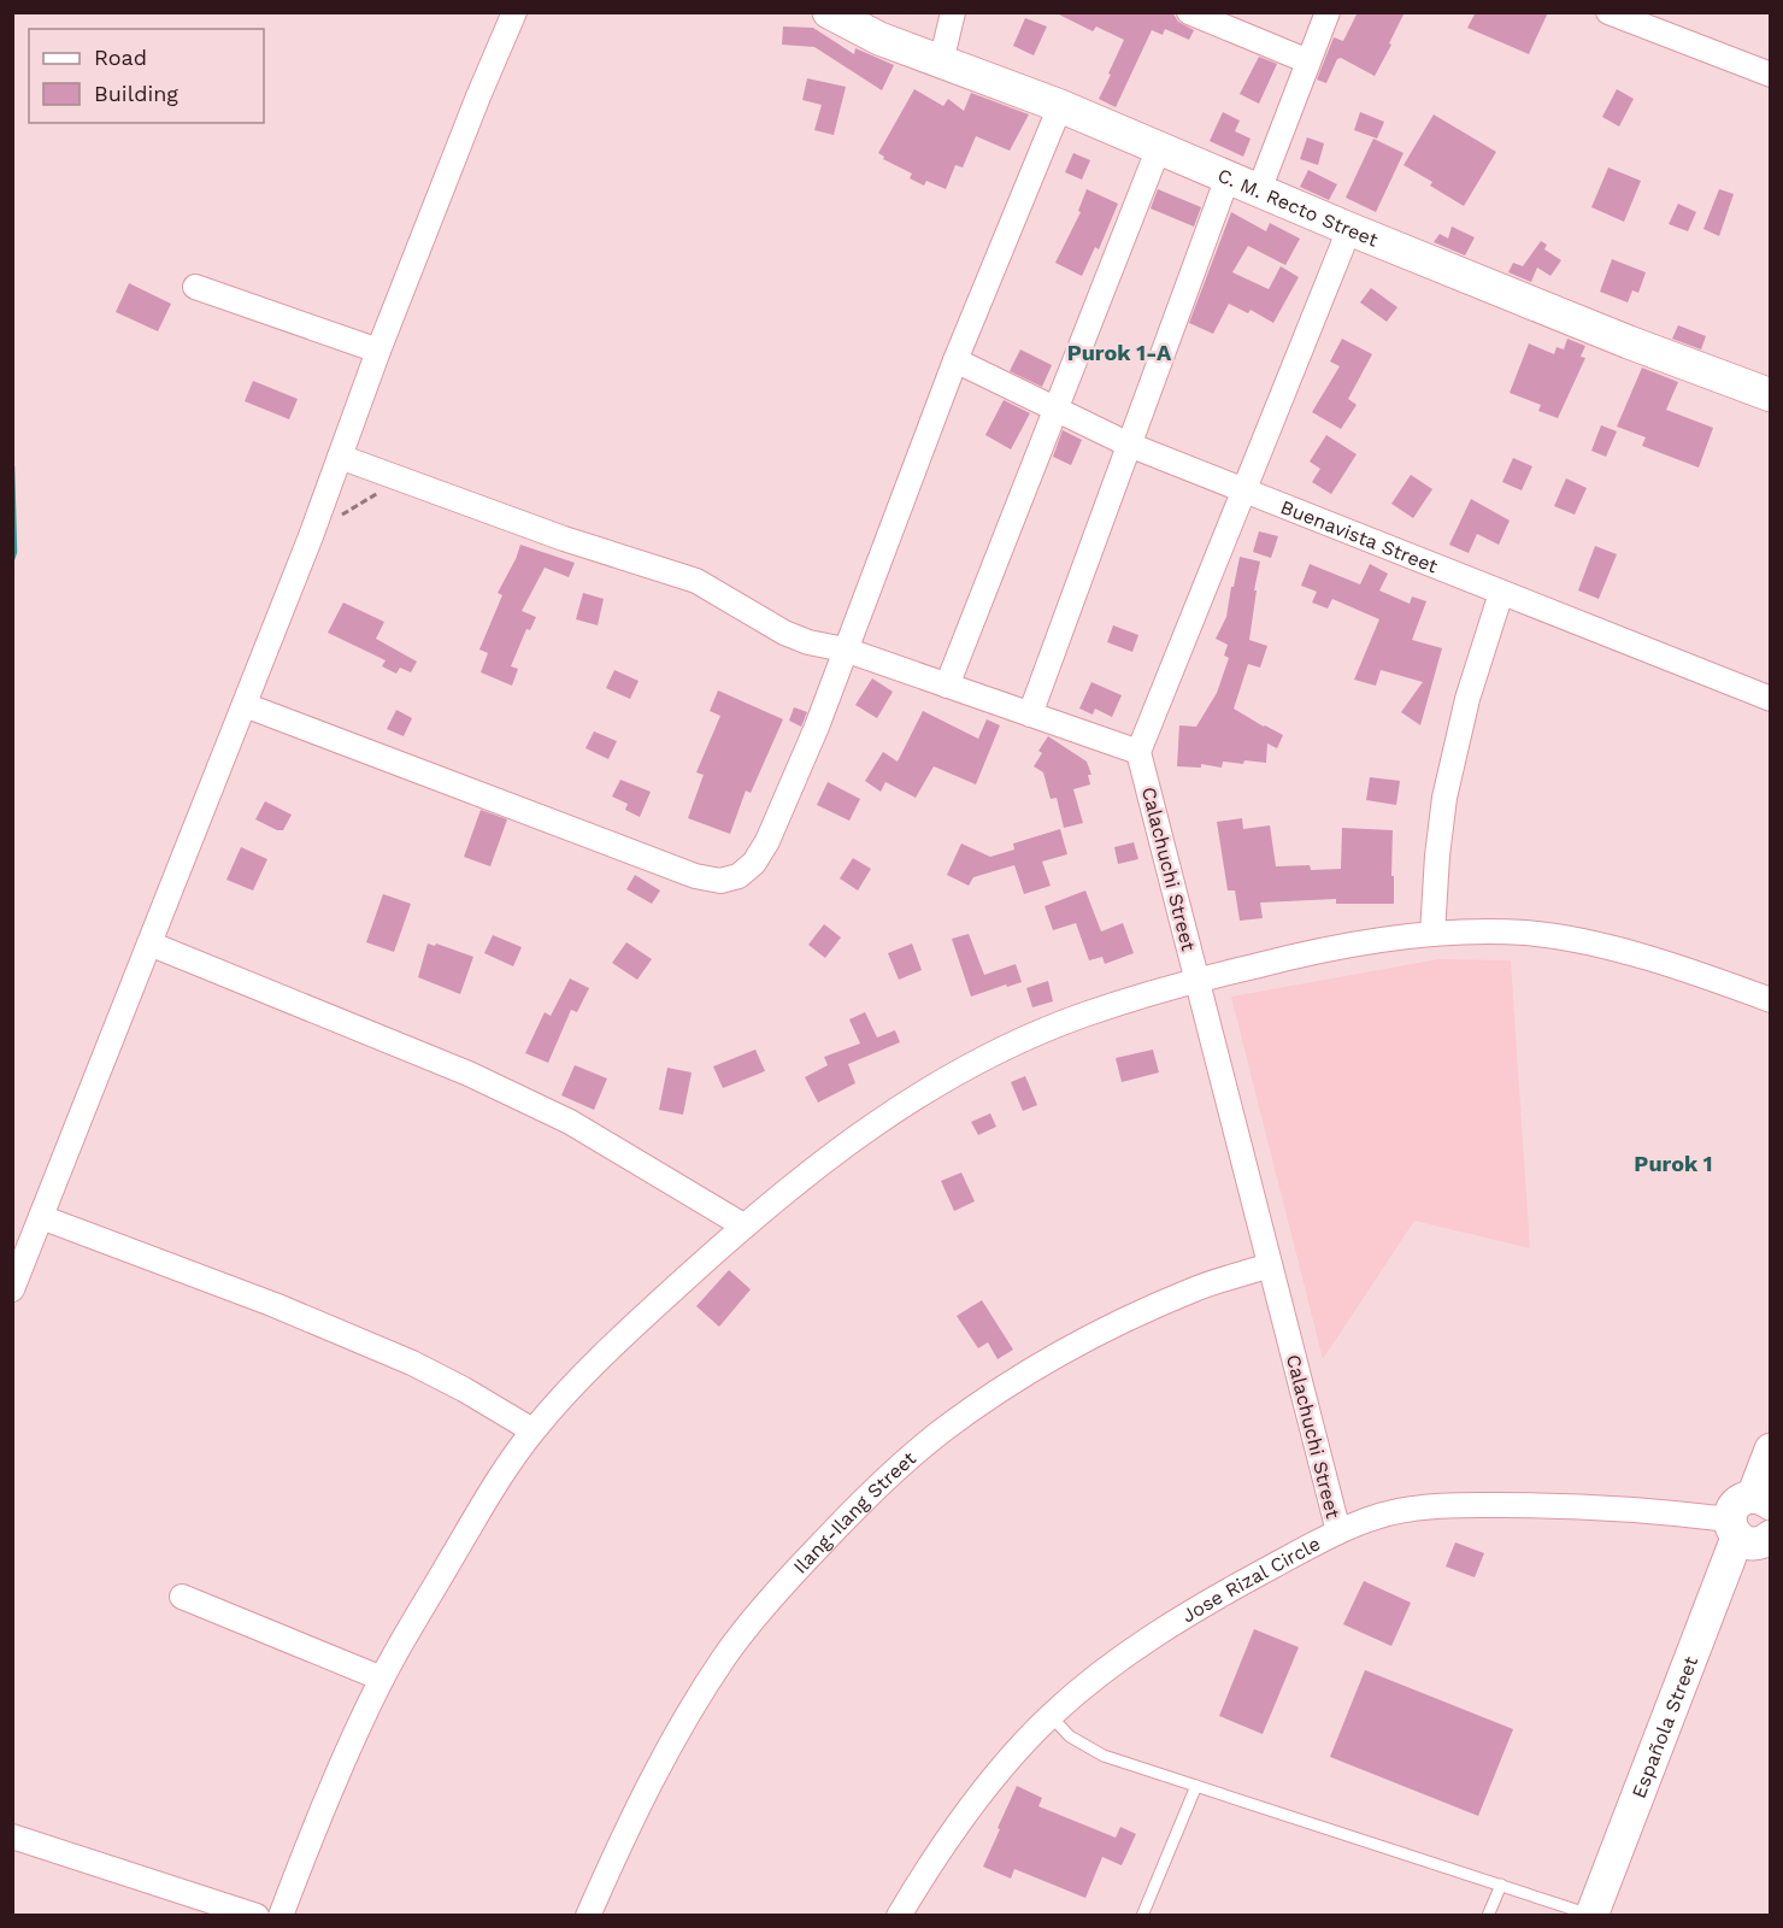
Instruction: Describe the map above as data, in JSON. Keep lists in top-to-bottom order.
{
  "streets": {
    "main road": ["C. M. Recto Street", "Española Street"],
    "street": [
      "Buenavista Street",
      "Calachuchi Street",
      "Ilang-Ilang Street",
      "Jose Rizal Circle"
    ]
  },
  "crossings": [
    ["Calachuchi Street", "Ilang-Ilang Street"],
    ["Calachuchi Street", "Jose Rizal Circle"],
    ["Jose Rizal Circle", "Española Street"]
  ],
  "districts": ["Purok 1-A", "Purok 1"],
  "legend": ["Road", "Building"]
}
